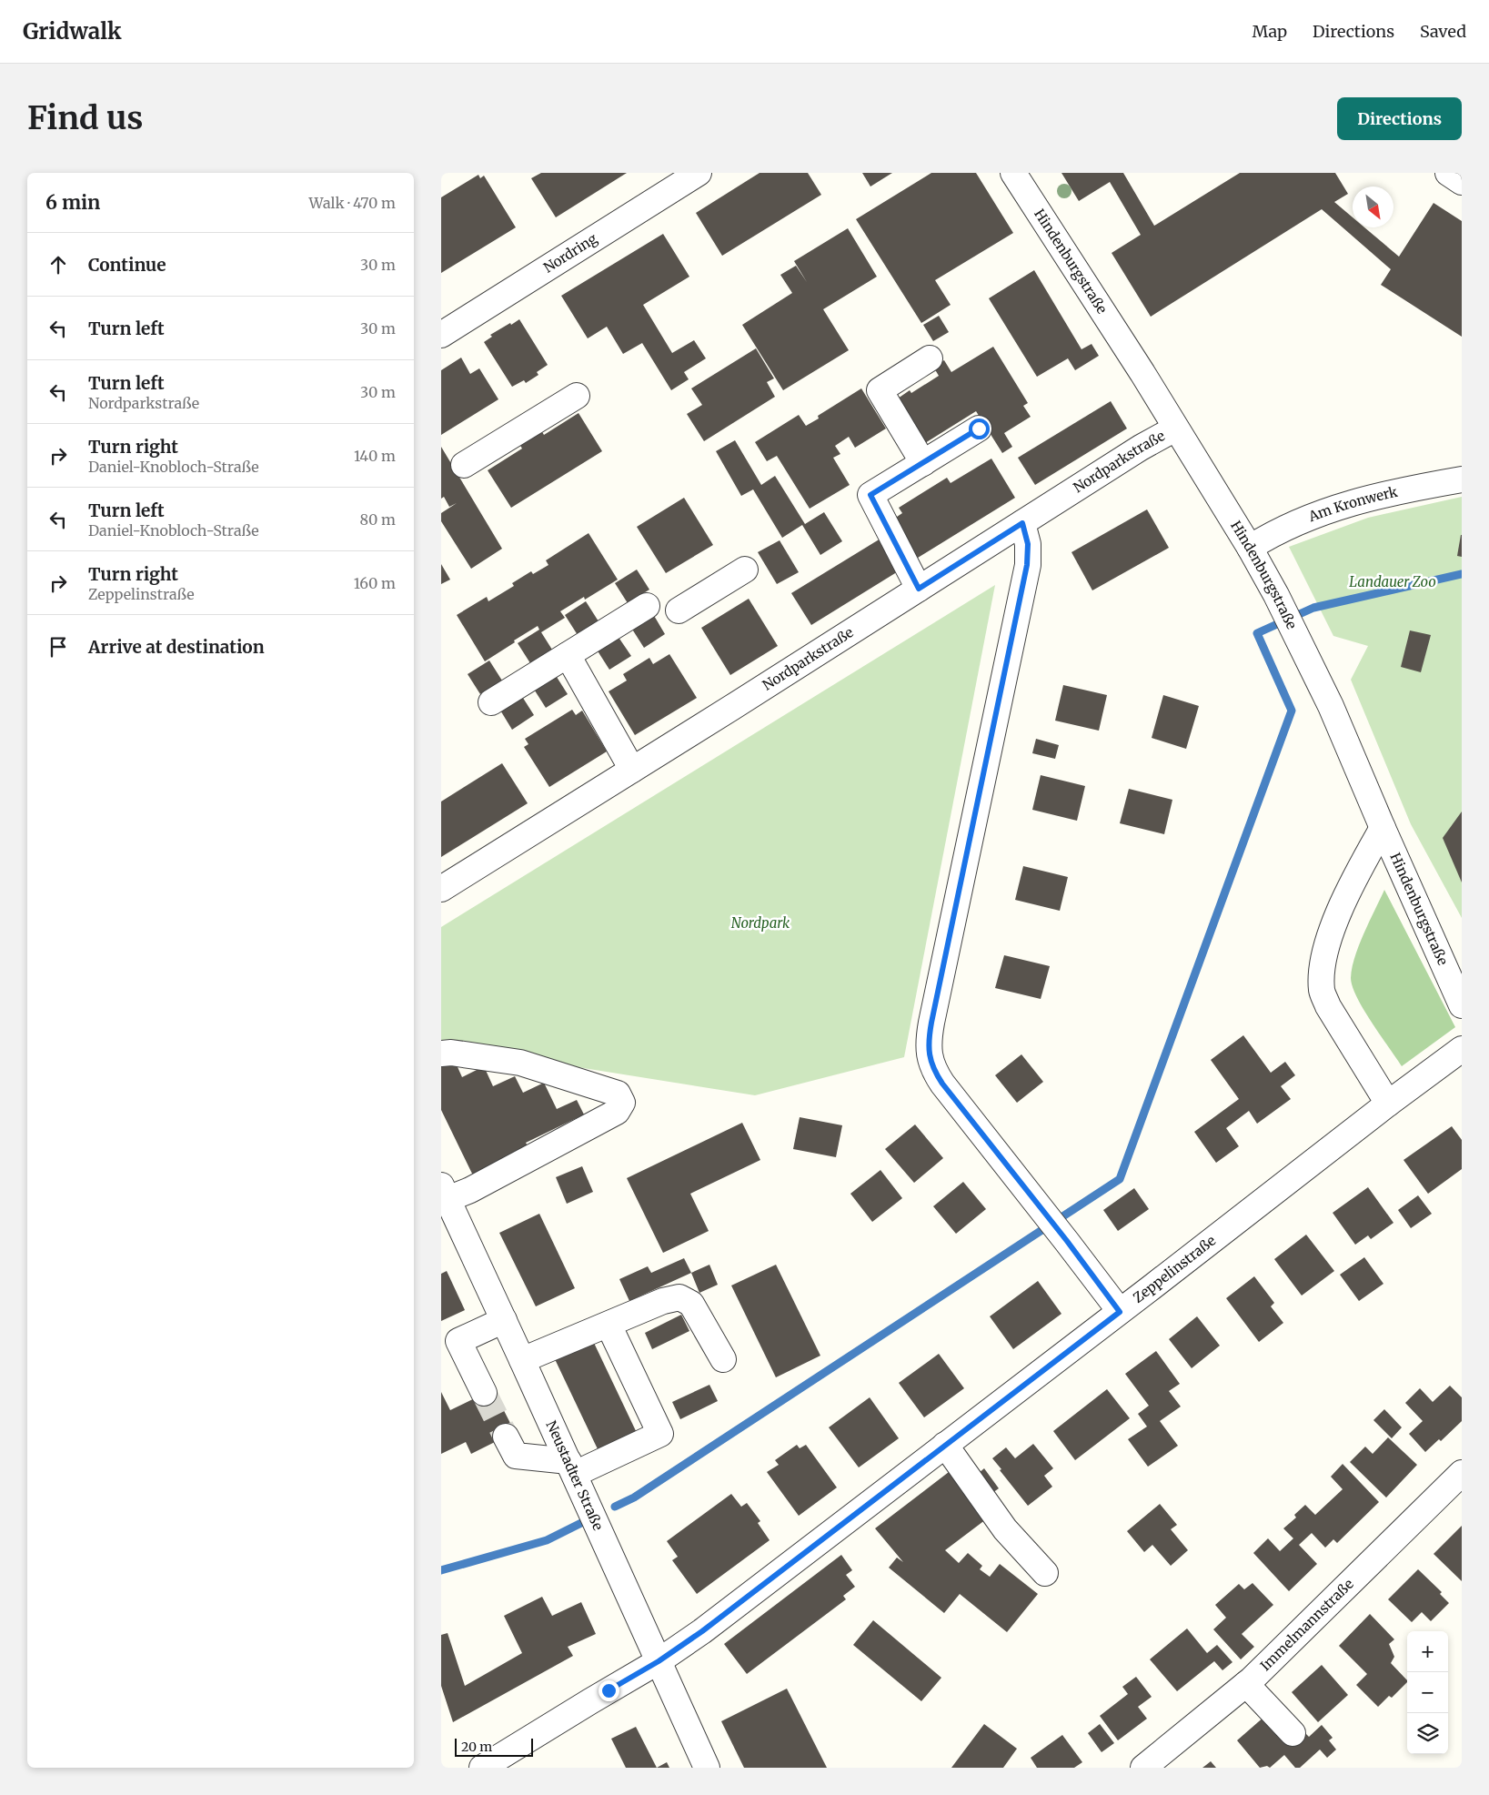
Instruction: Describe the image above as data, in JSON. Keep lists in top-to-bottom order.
{
  "streets": {
    "street": [
      "Nordring",
      "Hindenburgstraße",
      "Nordparkstraße",
      "Am Kronwerk",
      "Zeppelinstraße",
      "Neustadter Straße",
      "Immelmannstraße"
    ]
  },
  "crossings": [
    ["Hindenburgstraße", "Nordparkstraße"],
    ["Hindenburgstraße", "Am Kronwerk"],
    ["Zeppelinstraße", "Neustadter Straße"]
  ],
  "parks": ["Landauer Zoo", "Nordpark"],
  "scale_bar": "20 m",
  "north": "bottom right",
  "page": {
    "header": "Gridwalk",
    "nav": ["Map", "Directions", "Saved"],
    "buttons": "Directions",
    "title": "Find us",
    "heading": ["6 min", "Walk · 470 m"],
    "list": [
      ["Continue", "30 m"],
      ["Turn left", "30 m"],
      ["Turn left", "Nordparkstraße", "30 m"],
      ["Turn right", "Daniel-Knobloch-Straße", "140 m"],
      ["Turn left", "Daniel-Knobloch-Straße", "80 m"],
      ["Turn right", "Zeppelinstraße", "160 m"],
      "Arrive at destination"
    ],
    "map_buttons": ["+", "−"],
    "scale": "20 m"
  }
}
